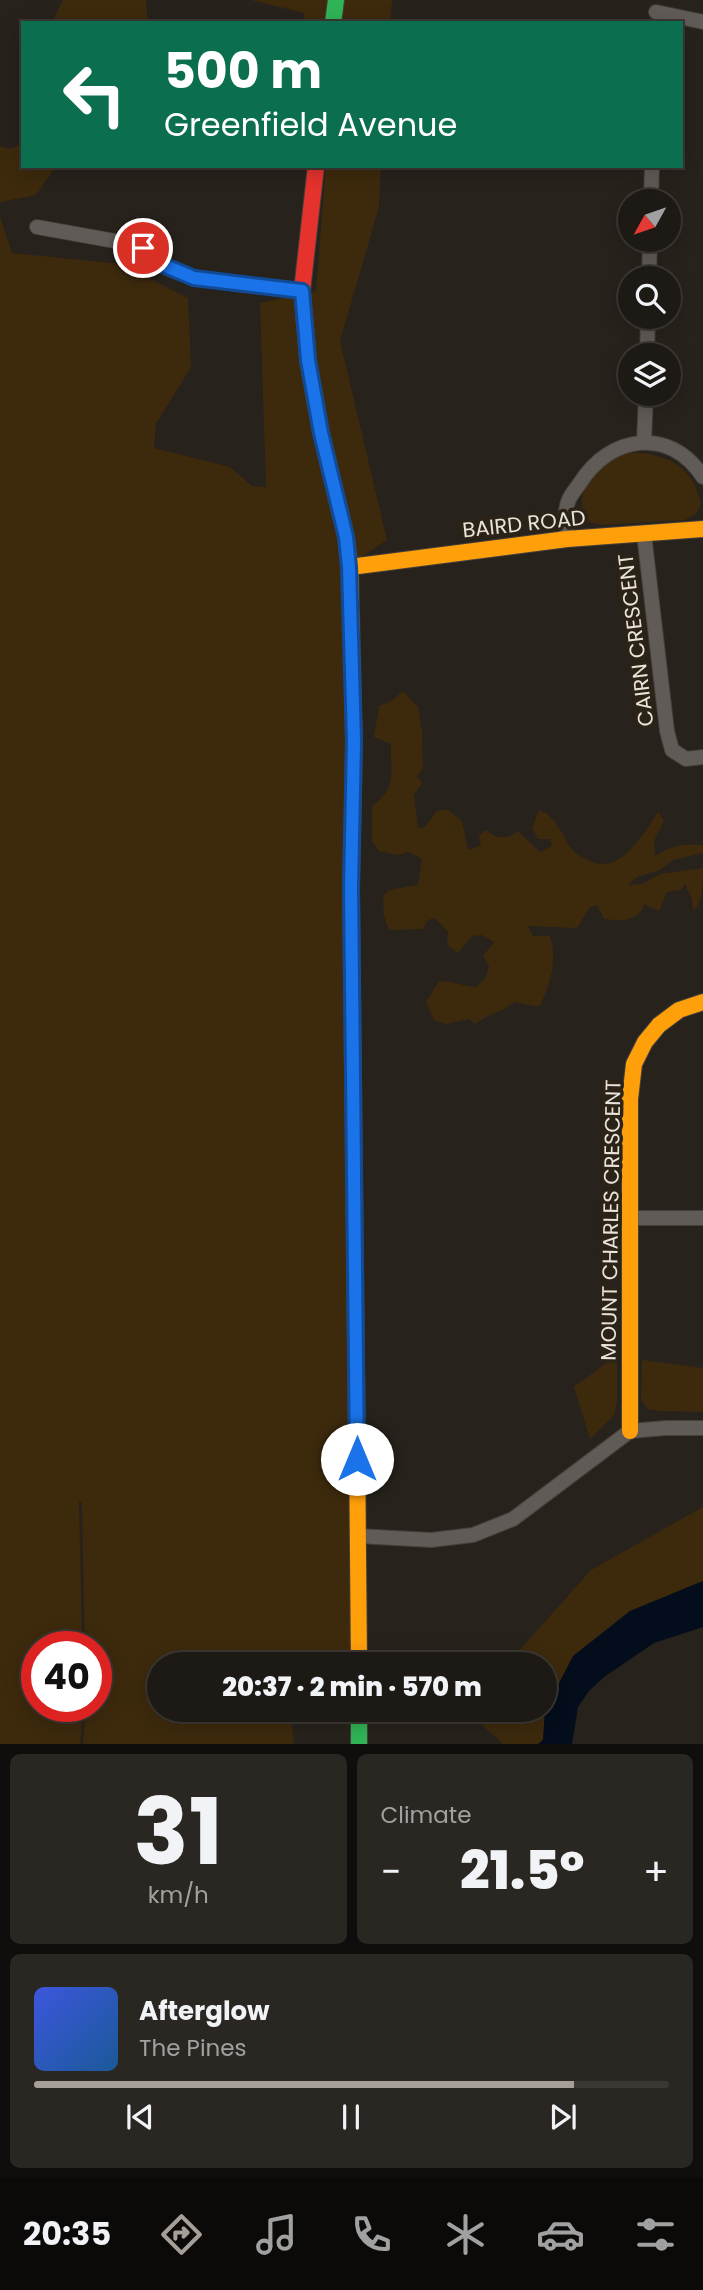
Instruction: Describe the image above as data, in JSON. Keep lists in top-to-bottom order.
{
  "streets": {
    "street": ["BAIRD ROAD", "CAIRN CRESCENT", "MOUNT CHARLES CRESCENT"]
  },
  "crossings": [
    ["BAIRD ROAD", "CAIRN CRESCENT"]
  ],
  "north": "bottom left",
  "page": {
    "turn": ["500 m", "Greenfield Avenue"],
    "limit": "40",
    "trip": "20:37 · 2 min · 570 m",
    "tile": [
      ["31", "km/h"],
      "Climate"
    ],
    "heat": ["−", "21.5°", "+"],
    "song": ["Afterglow", "The Pines"],
    "tabs": "20:35"
  }
}
